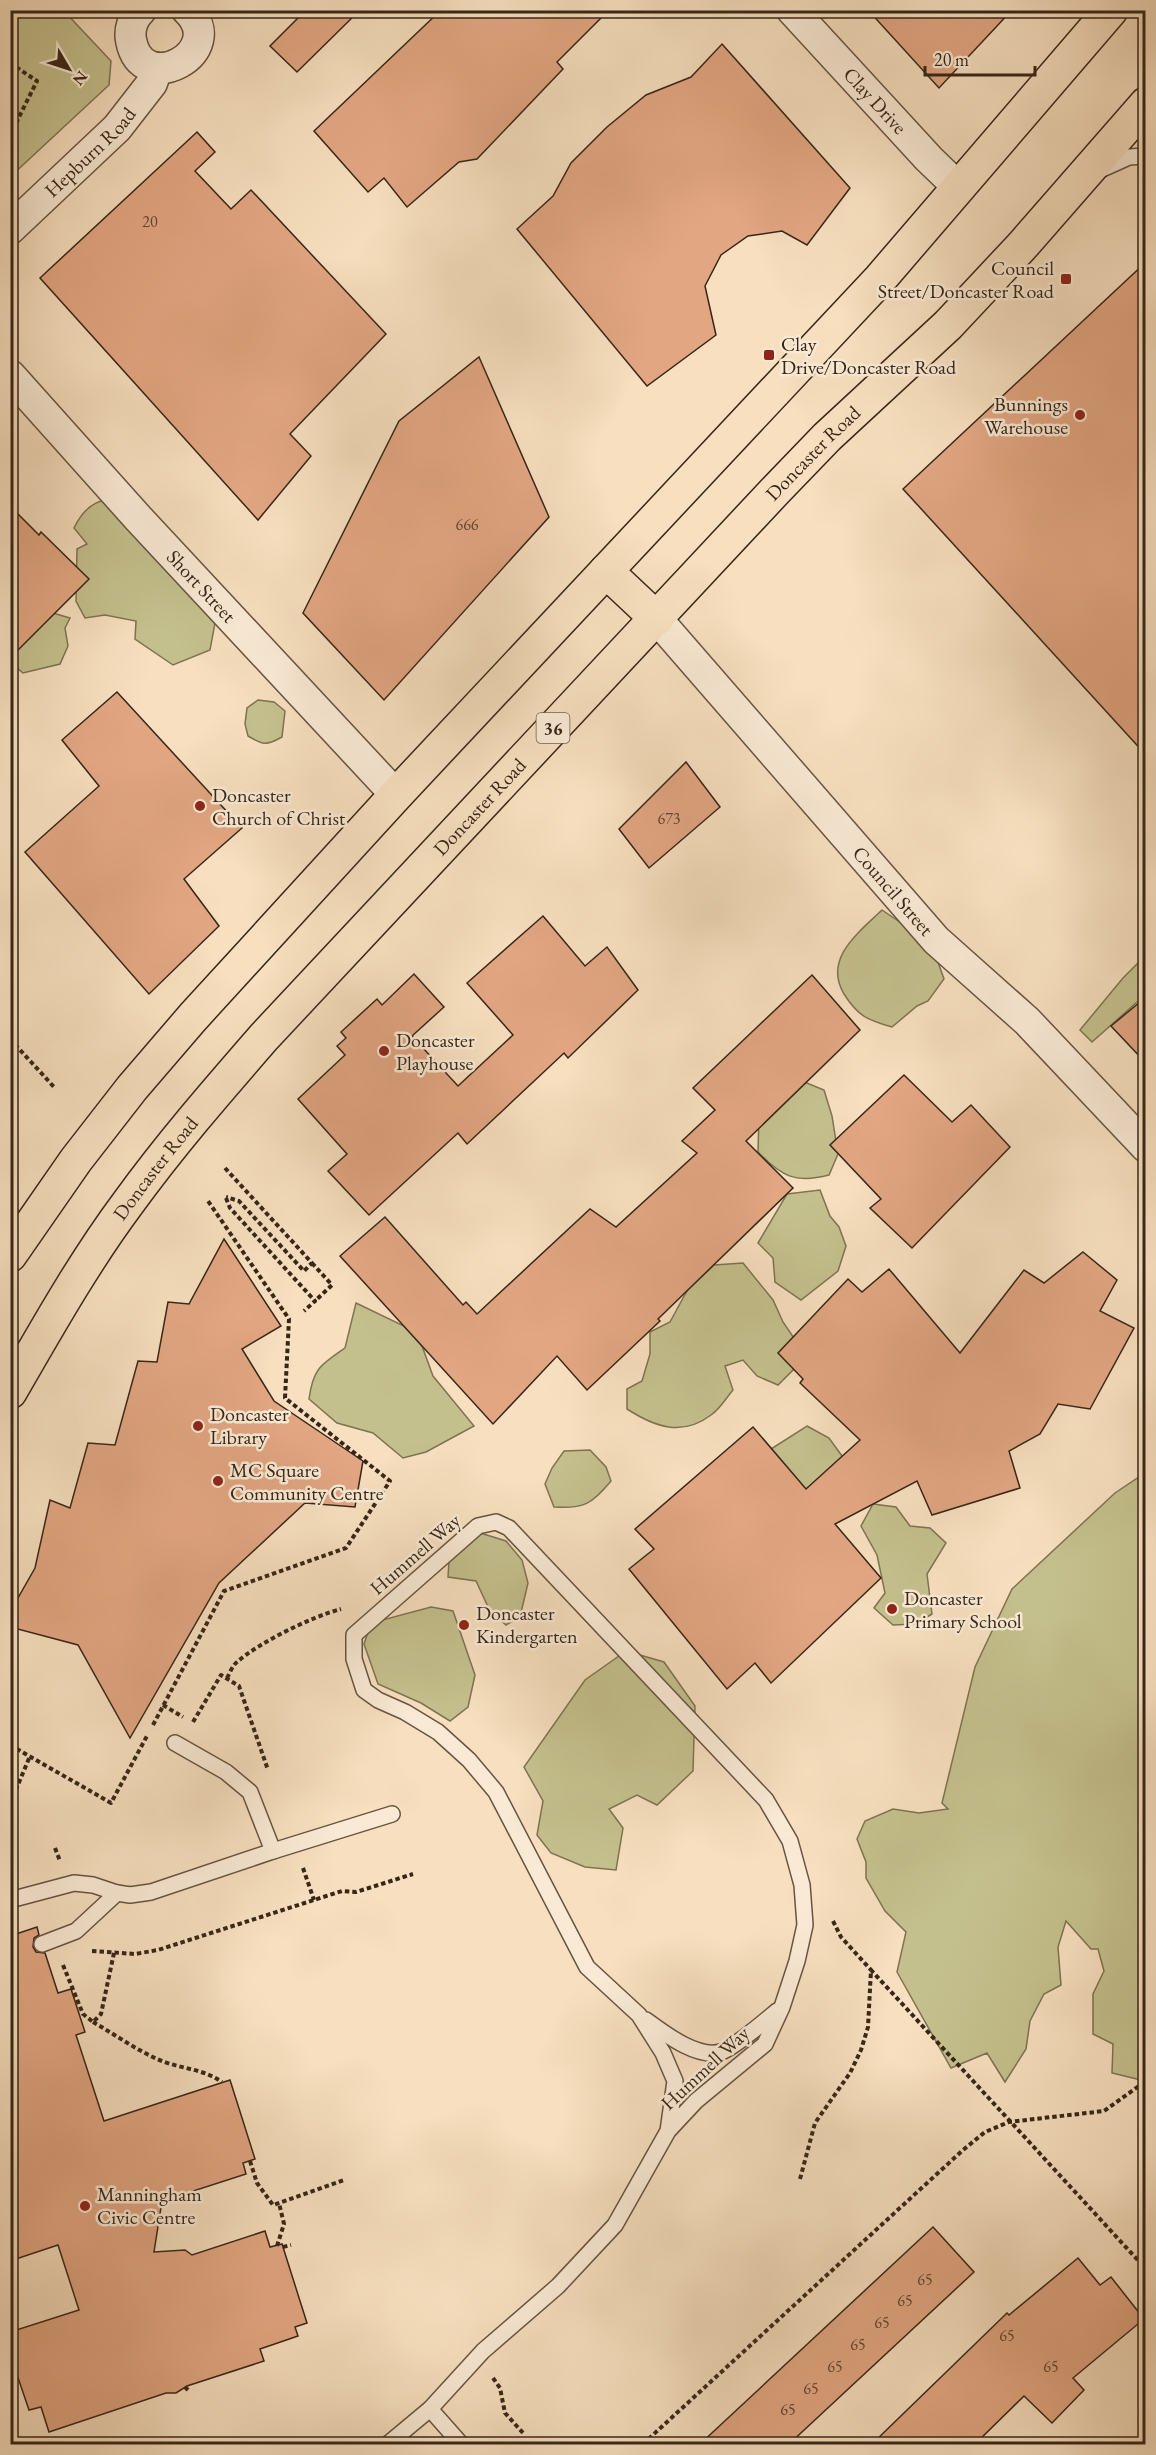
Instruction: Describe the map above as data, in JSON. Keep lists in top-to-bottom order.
{
  "streets": {
    "main road": ["Doncaster Road", "36"],
    "street": [
      "Clay Drive",
      "Hepburn Road",
      "Short Street",
      "Council Street"
    ],
    "lane": ["Hummell Way"]
  },
  "crossings": [
    ["Doncaster Road", "Council Street"]
  ],
  "places": {
    "transit": ["Council Street/Doncaster Road", "Clay Drive/Doncaster Road"],
    "other": [
      "Bunnings Warehouse",
      "Doncaster Church of Christ",
      "Doncaster Playhouse",
      "Doncaster Library",
      "MC Square Community Centre",
      "Doncaster Primary School",
      "Doncaster Kindergarten",
      "Manningham Civic Centre"
    ]
  },
  "house_numbers": [
    "20",
    "666",
    "673",
    "65",
    "65",
    "65",
    "65",
    "65",
    "65",
    "65",
    "65",
    "65"
  ],
  "scale_bar": "20 m",
  "north": "bottom right"
}
